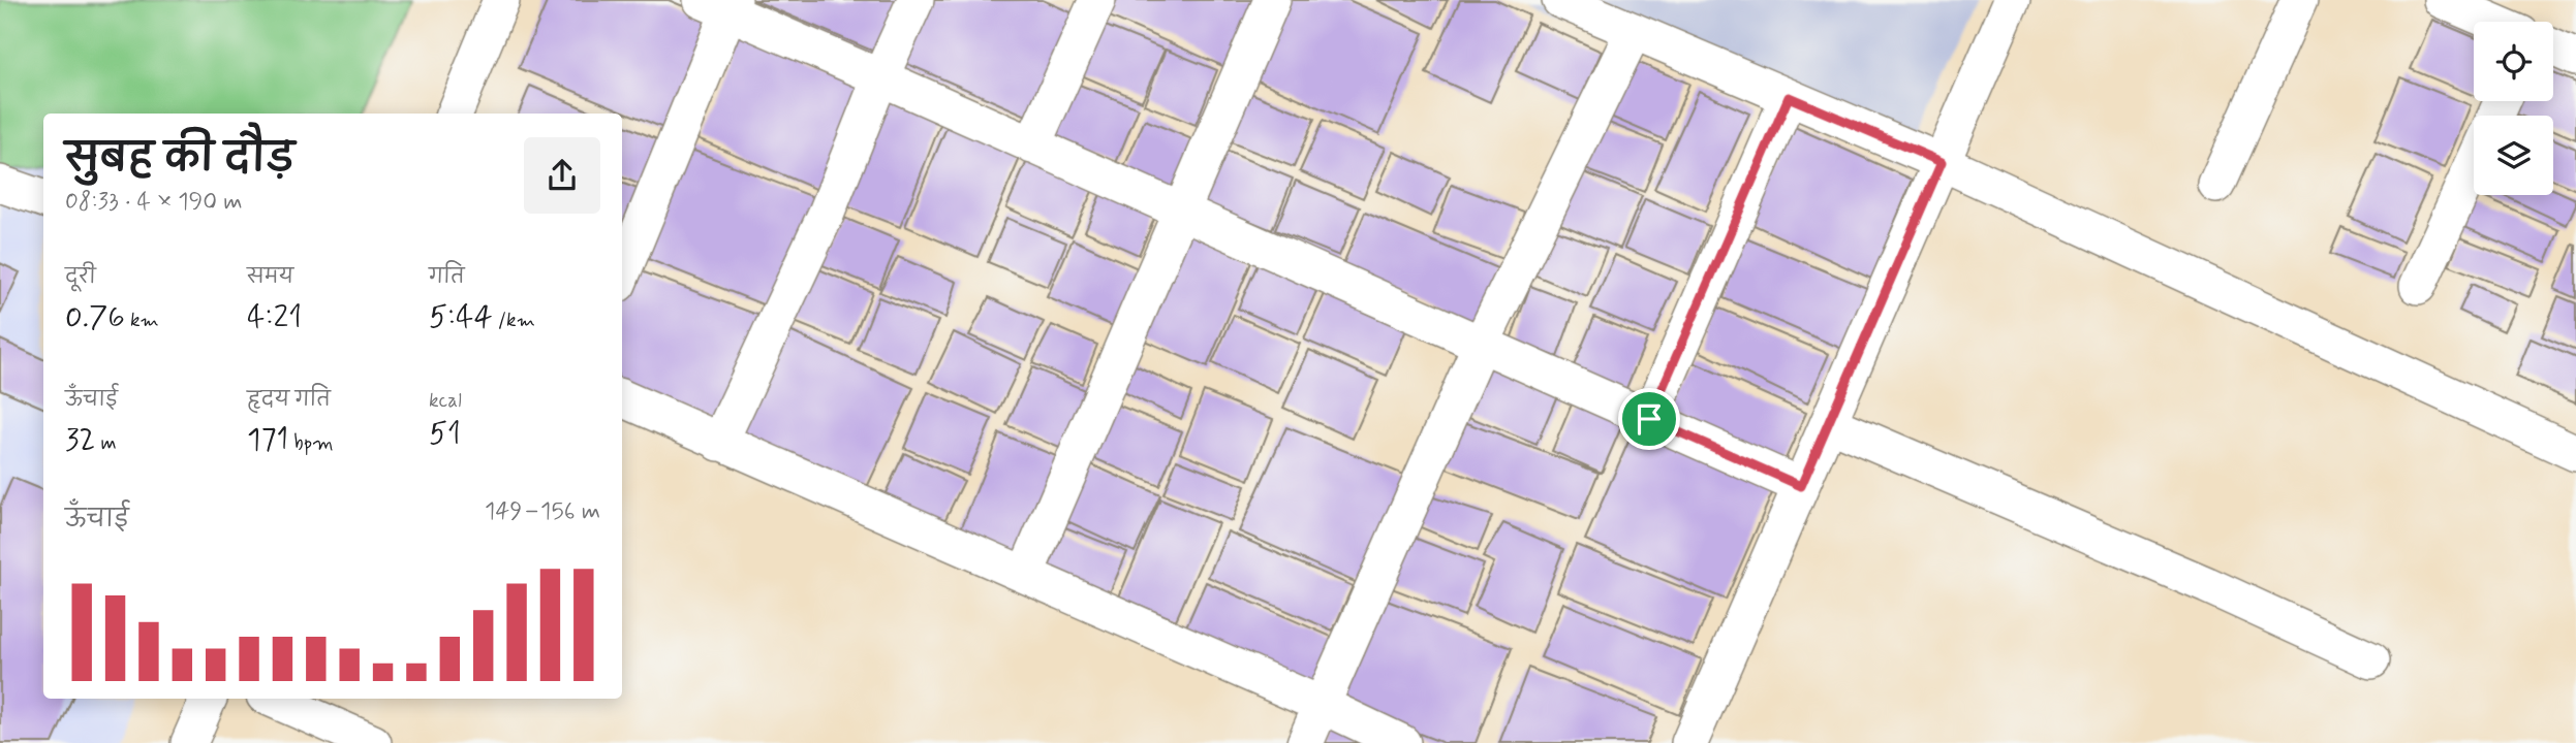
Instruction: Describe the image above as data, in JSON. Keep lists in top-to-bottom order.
{
  "page": {
    "heading": ["सुबह की दौड़", "08:33 · 4 × 190 m"],
    "stats": [
      ["दूरी", "0.76 km"],
      ["समय", "4:21"],
      ["गति", "5:44 /km"],
      ["ऊँचाई", "32 m"],
      ["हृदय गति", "171 bpm"],
      ["kcal", "51"]
    ],
    "chart": ["ऊँचाई", "149–156 m"]
  }
}
